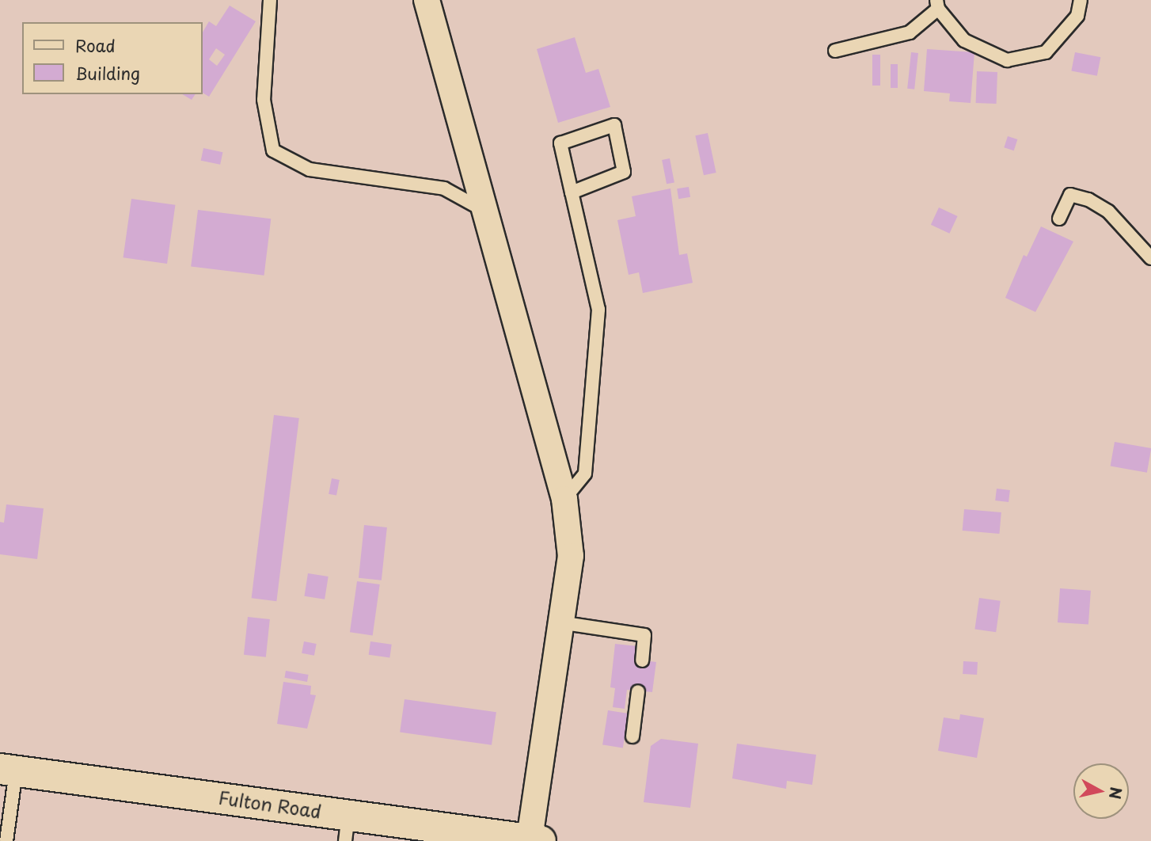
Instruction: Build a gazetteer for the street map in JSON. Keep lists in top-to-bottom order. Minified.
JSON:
{"streets":{"main road":["Fulton Road"]},"legend":["Road","Building"],"north":"right"}
